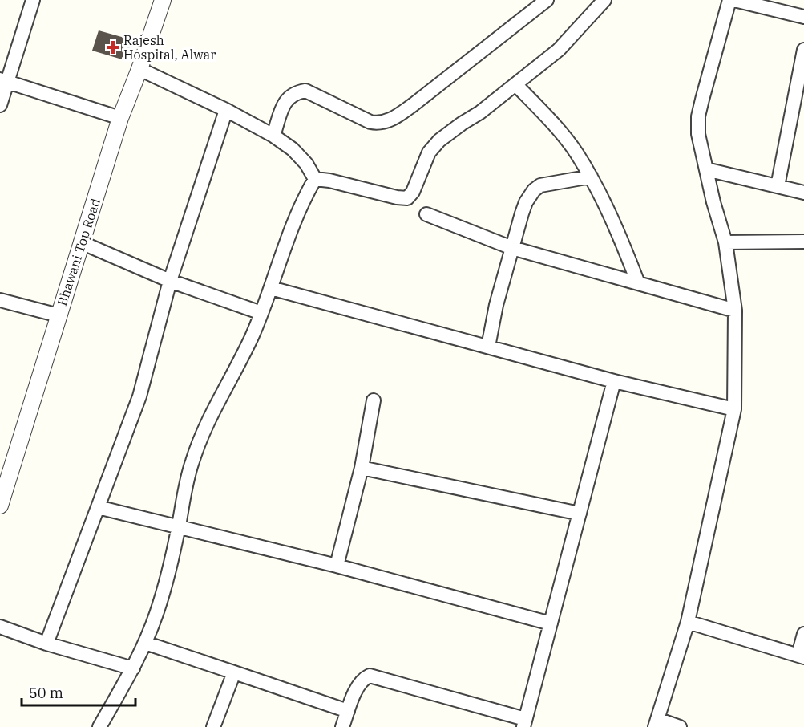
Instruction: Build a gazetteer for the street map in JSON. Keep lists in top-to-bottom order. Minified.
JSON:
{"streets":{"street":["Bhawani Top Road"]},"places":{"health":["Rajesh Hospital, Alwar"]},"scale_bar":"50 m"}
